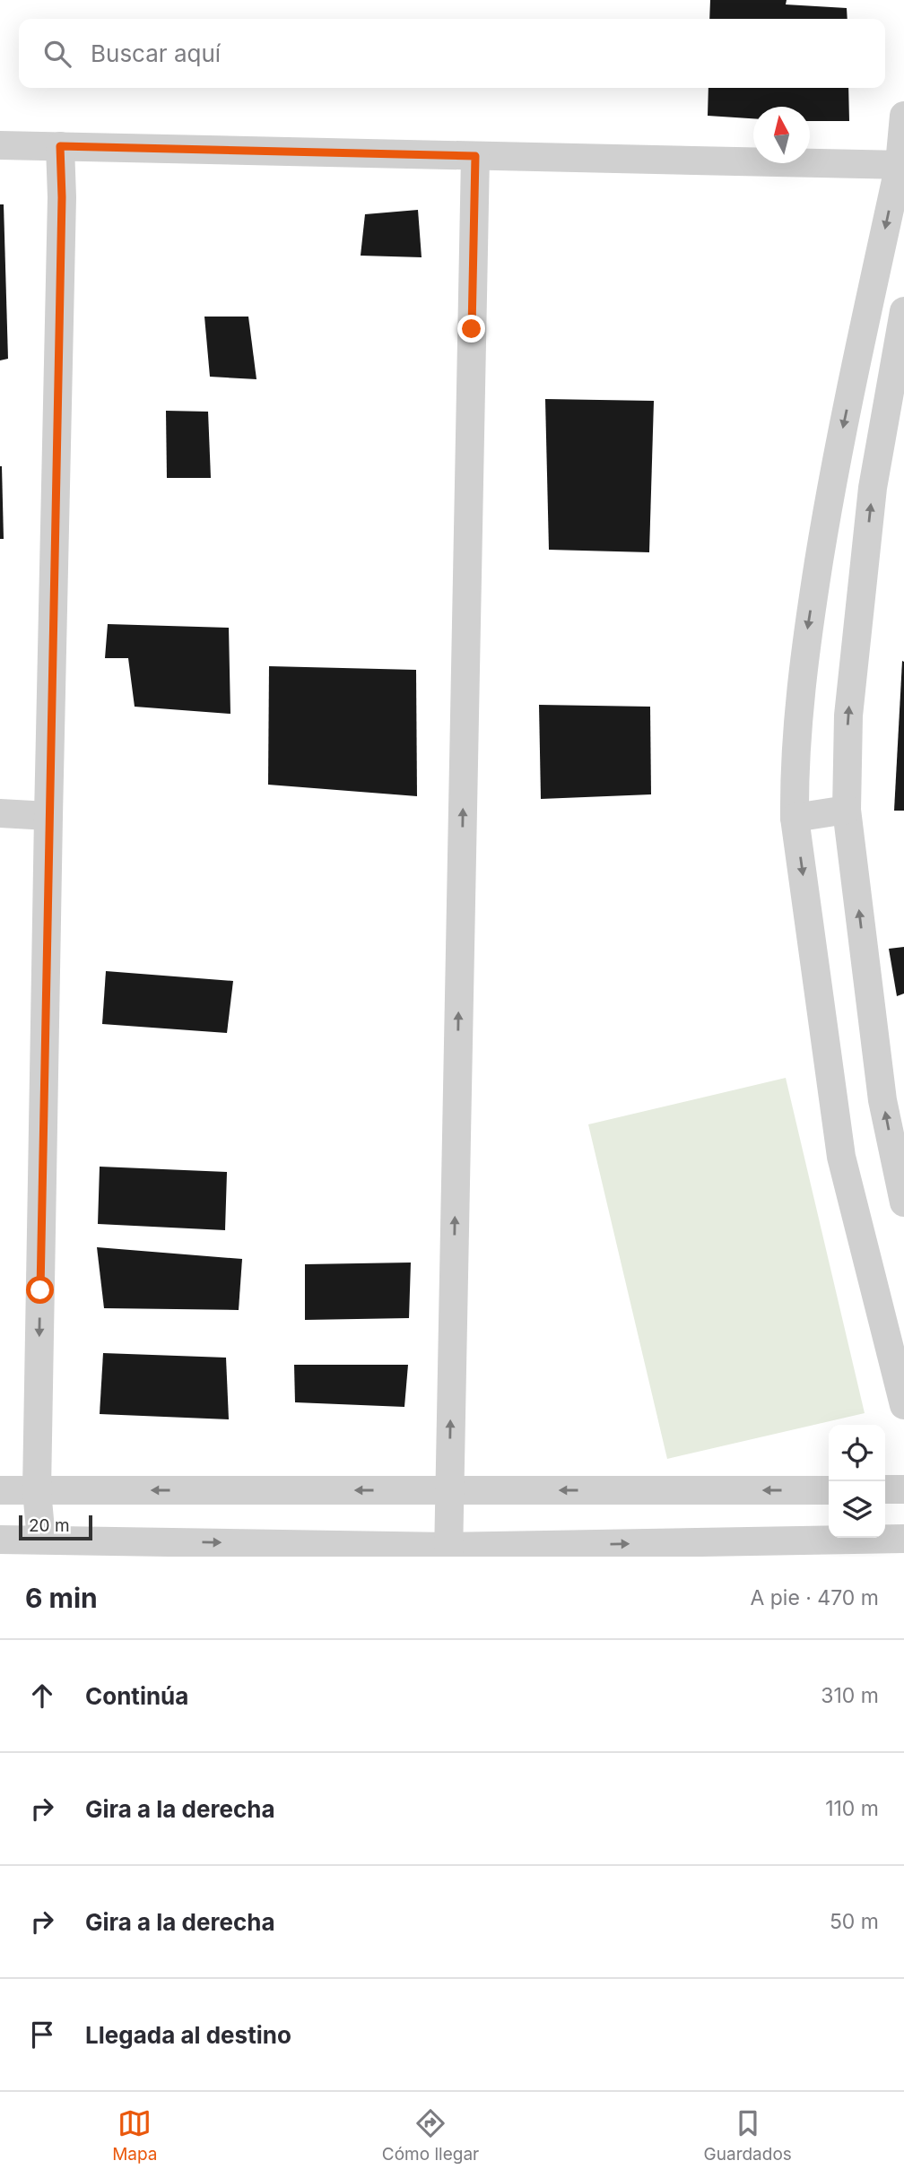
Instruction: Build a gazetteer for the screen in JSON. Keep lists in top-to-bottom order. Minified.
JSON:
{"scale_bar":"20 m","north":"top","page":{"search":"Buscar aquí","scale":"20 m","heading":["6 min","A pie · 470 m"],"list":[["Continúa","310 m"],["Gira a la derecha","110 m"],["Gira a la derecha","50 m"],"Llegada al destino"],"nav":["Mapa","Cómo llegar","Guardados"]}}
